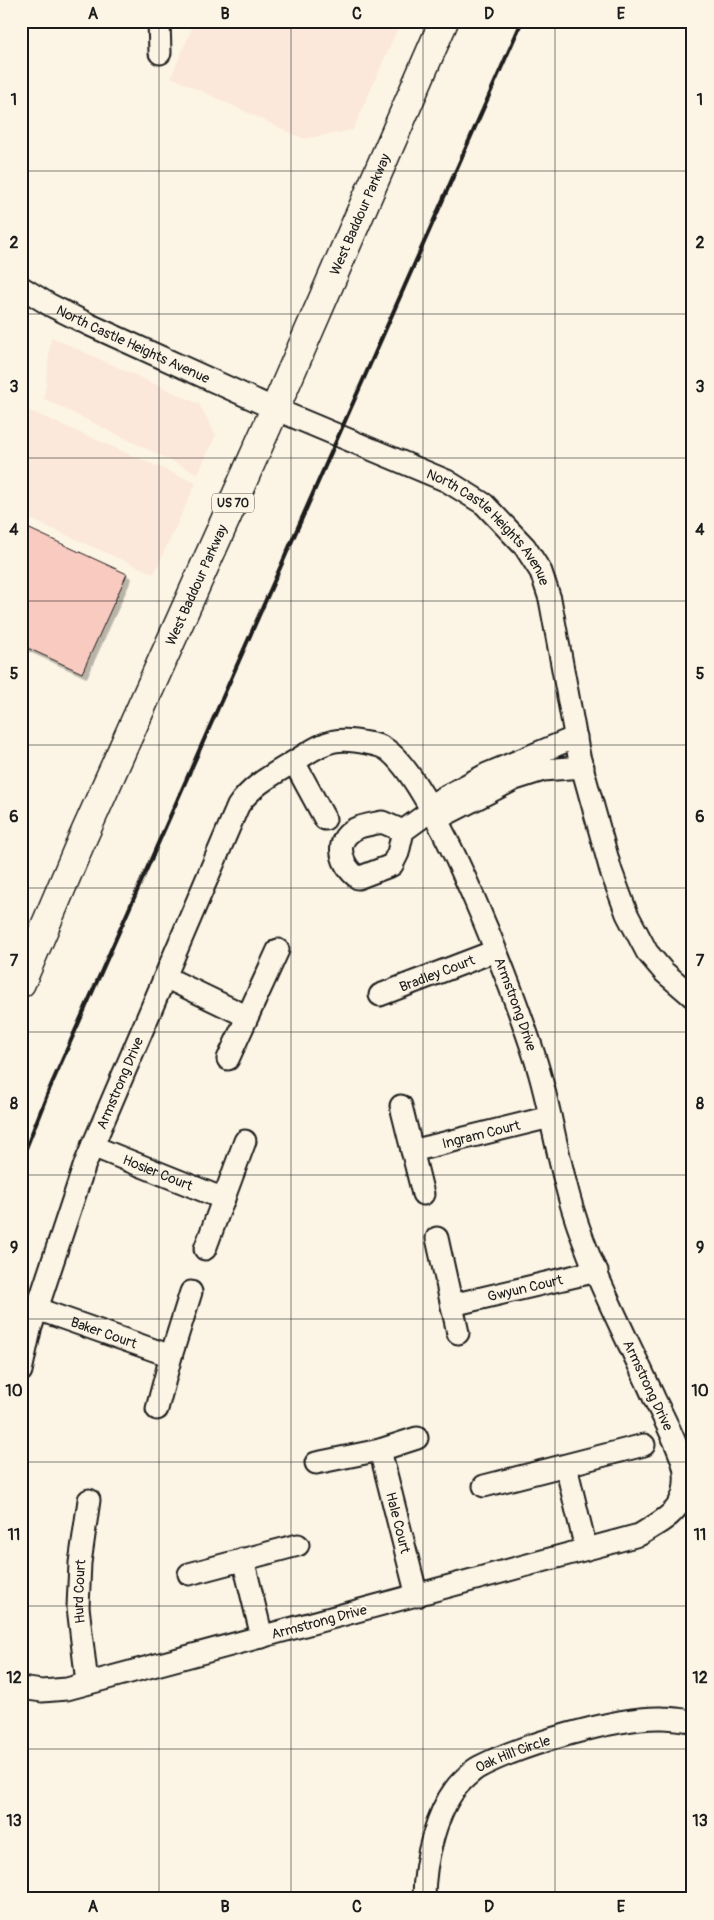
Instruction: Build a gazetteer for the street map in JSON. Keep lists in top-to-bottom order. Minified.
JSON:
{"streets":{"main road":["West Baddour Parkway","US 70"],"street":["North Castle Heights Avenue","Bradley Court","Armstrong Drive","Ingram Court","Hosier Court","Gwyun Court","Baker Court","Hale Court","Hurd Court","Oak Hill Circle"]},"crossings":[["West Baddour Parkway","North Castle Heights Avenue"],["Bradley Court","Armstrong Drive"],["Armstrong Drive","Ingram Court"],["Armstrong Drive","Hosier Court"],["Armstrong Drive","Gwyun Court"],["Armstrong Drive","Baker Court"],["Armstrong Drive","Hale Court"],["Armstrong Drive","Hurd Court"]],"grid":{"columns":["A","B","C","D","E"],"rows":["1","2","3","4","5","6","7","8","9","10","11","12","13"]}}
